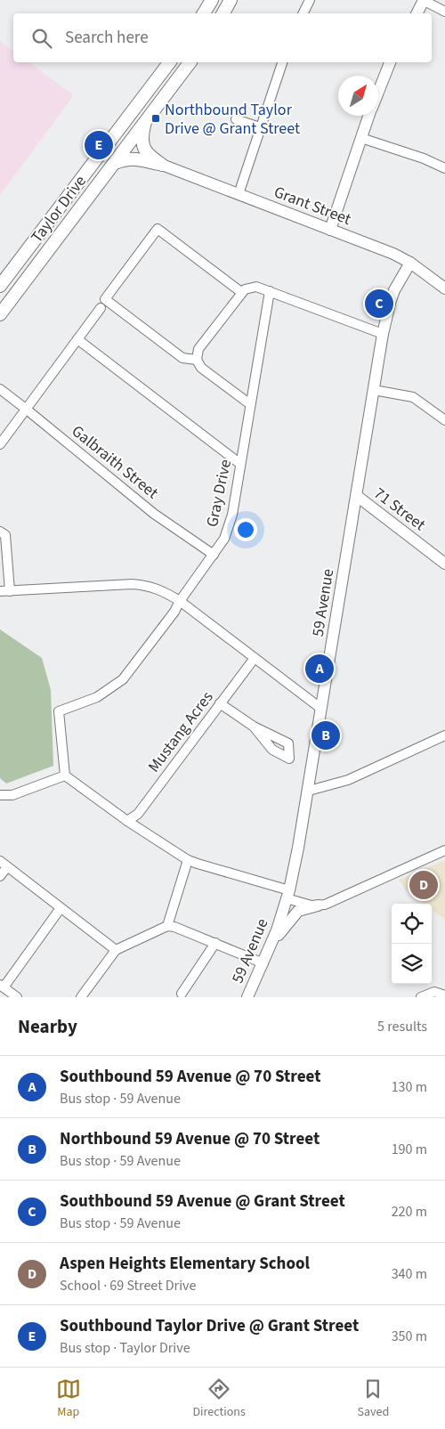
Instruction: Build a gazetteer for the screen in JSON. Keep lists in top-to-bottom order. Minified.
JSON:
{"streets":{"main road":["Taylor Drive"],"street":["Grant Street","Galbraith Street","Gray Drive","71 Street","59 Avenue","Mustang Acres"]},"crossings":[["Grant Street","59 Avenue"],["Galbraith Street","Gray Drive"],["71 Street","59 Avenue"]],"places":{"transit":["Northbound Taylor Drive @ Grant Street"]},"north":"top right","page":{"search":"Search here","pins":["E","C","A","B","D"],"heading":["Nearby","5 results"],"list":[{"mark":"A","name":"Southbound 59 Avenue @ 70 Street","note":"Bus stop · 59 Avenue","value":"130 m"},{"mark":"B","name":"Northbound 59 Avenue @ 70 Street","note":"Bus stop · 59 Avenue","value":"190 m"},{"mark":"C","name":"Southbound 59 Avenue @ Grant Street","note":"Bus stop · 59 Avenue","value":"220 m"},{"mark":"D","name":"Aspen Heights Elementary School","note":"School · 69 Street Drive","value":"340 m"},{"mark":"E","name":"Southbound Taylor Drive @ Grant Street","note":"Bus stop · Taylor Drive","value":"350 m"}],"nav":["Map","Directions","Saved"]}}
